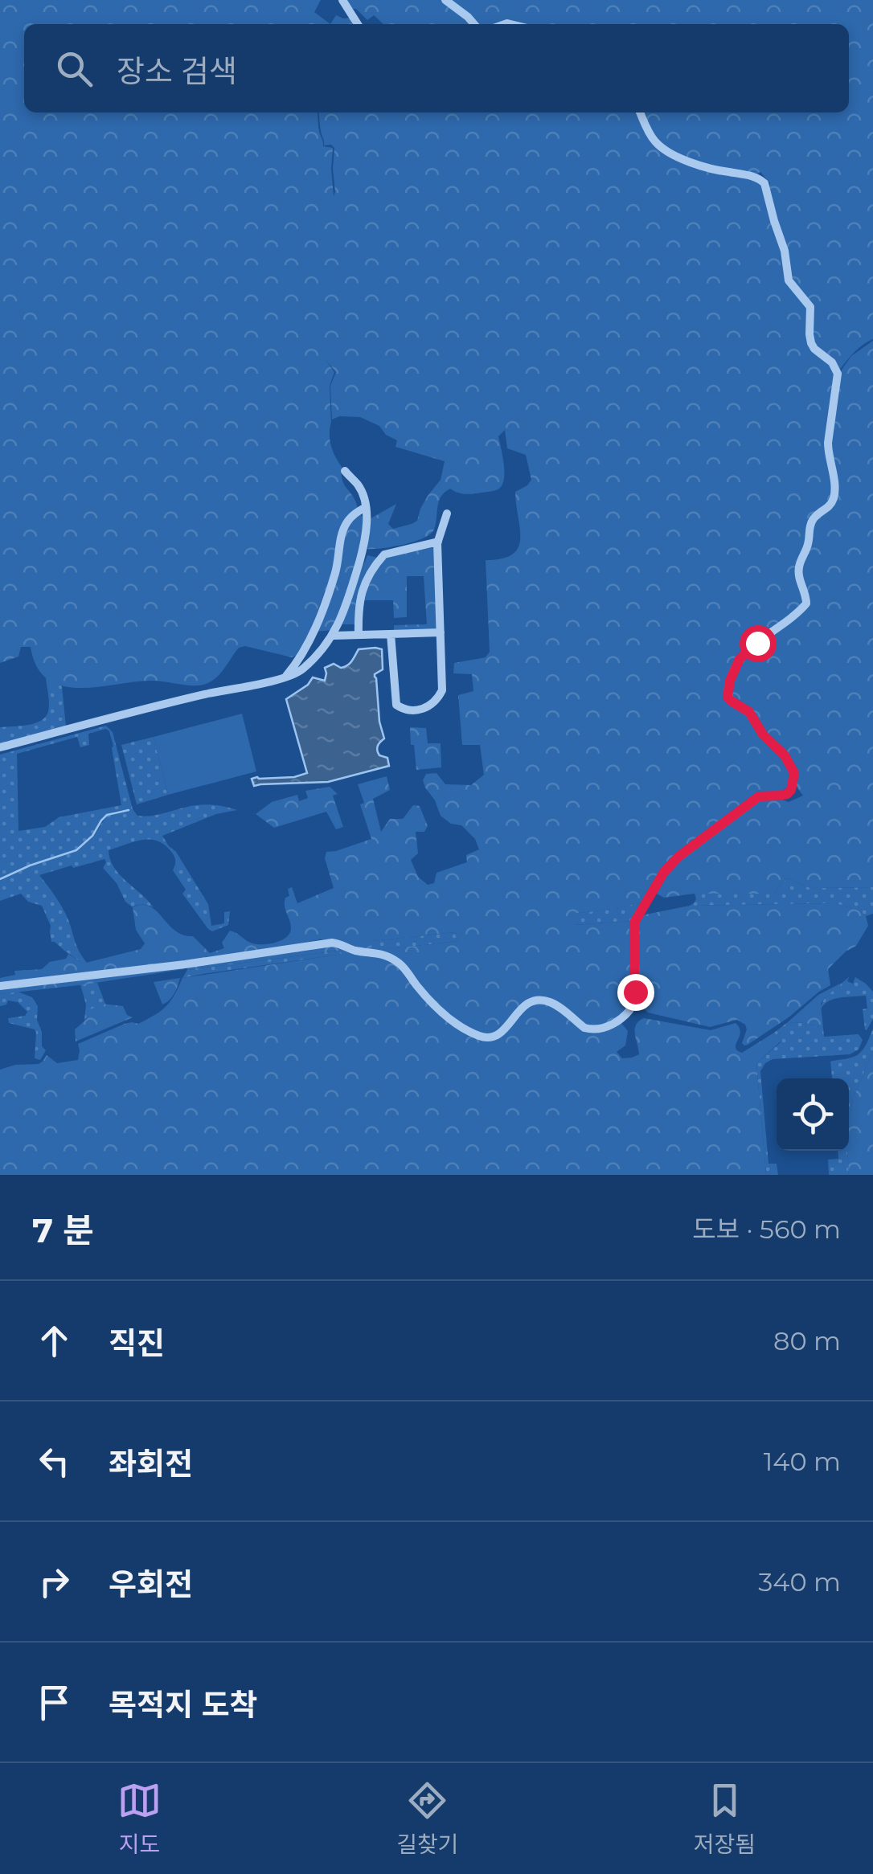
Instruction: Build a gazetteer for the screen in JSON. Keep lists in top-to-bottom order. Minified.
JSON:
{"page":{"search":"장소 검색","heading":["7 분","도보 · 560 m"],"list":[["직진","80 m"],["좌회전","140 m"],["우회전","340 m"],"목적지 도착"],"nav":["지도","길찾기","저장됨"]}}
